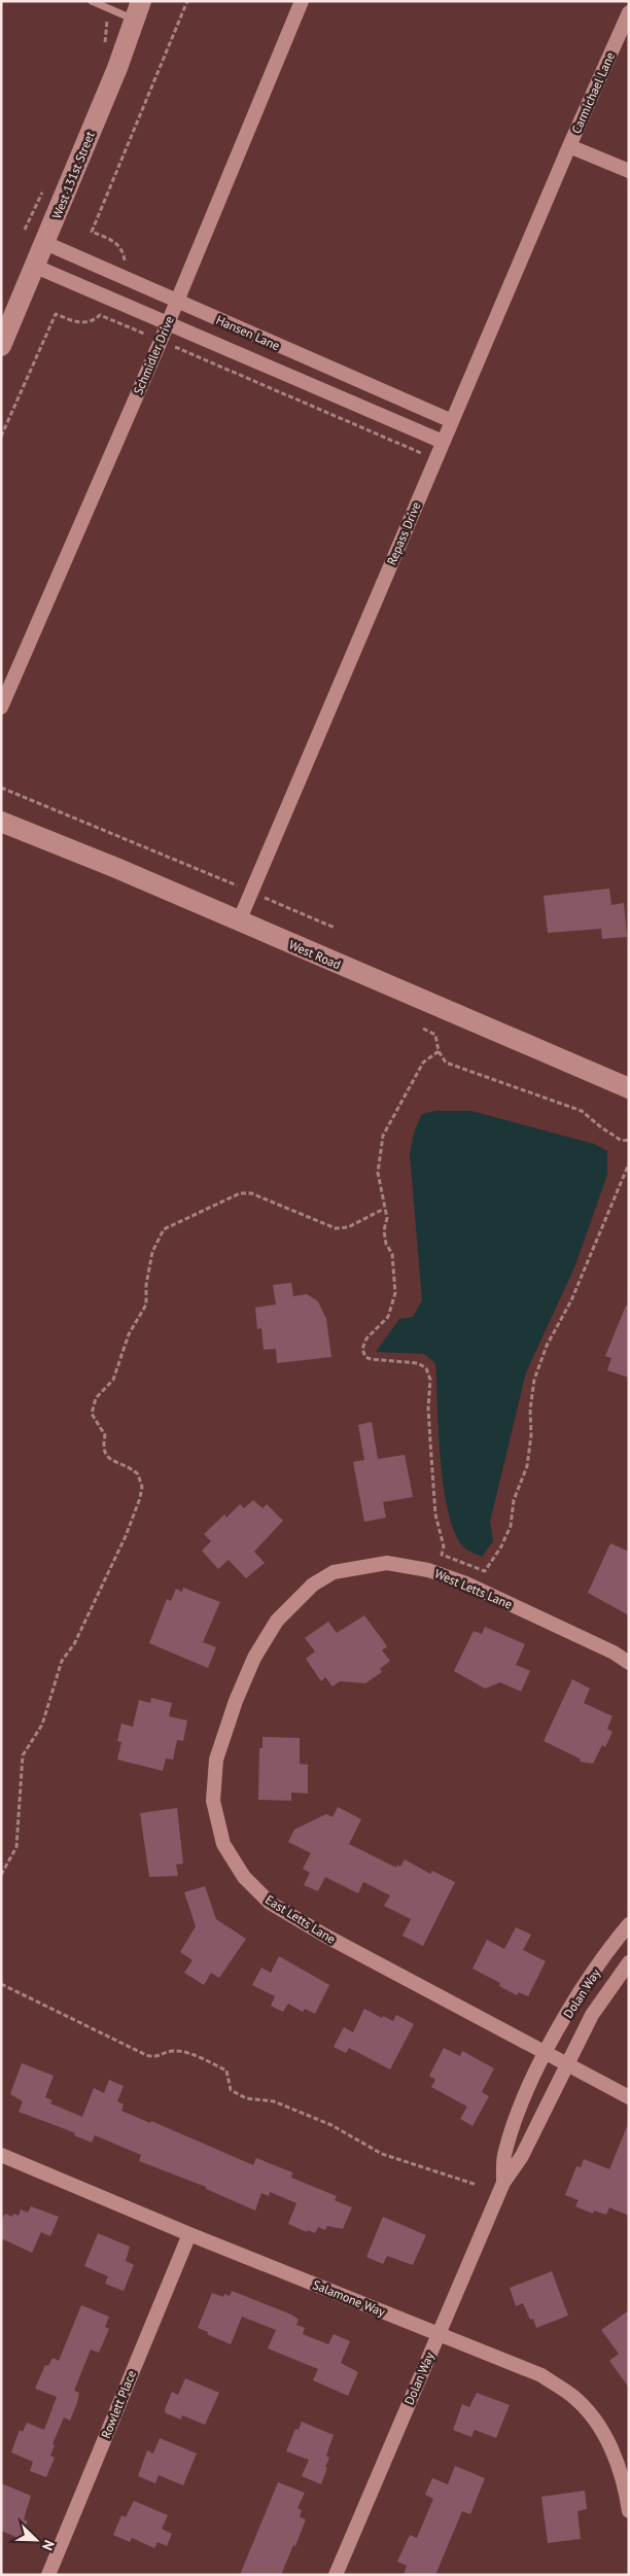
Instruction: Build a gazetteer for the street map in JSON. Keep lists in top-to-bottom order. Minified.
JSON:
{"streets":{"street":["Carmichael Lane","West 131st Street","Hansen Lane","Schmidler Drive","Repass Drive","West Road","West Letts Lane","East Letts Lane","Dolan Way","Salamone Way","Rowlett Place"]},"crossings":[["Carmichael Lane","Repass Drive"],["West 131st Street","Hansen Lane"],["Hansen Lane","Schmidler Drive"],["Hansen Lane","Repass Drive"],["Repass Drive","West Road"],["West Letts Lane","East Letts Lane"],["East Letts Lane","Dolan Way"],["Dolan Way","Salamone Way"],["Salamone Way","Rowlett Place"]],"north":"bottom right"}
